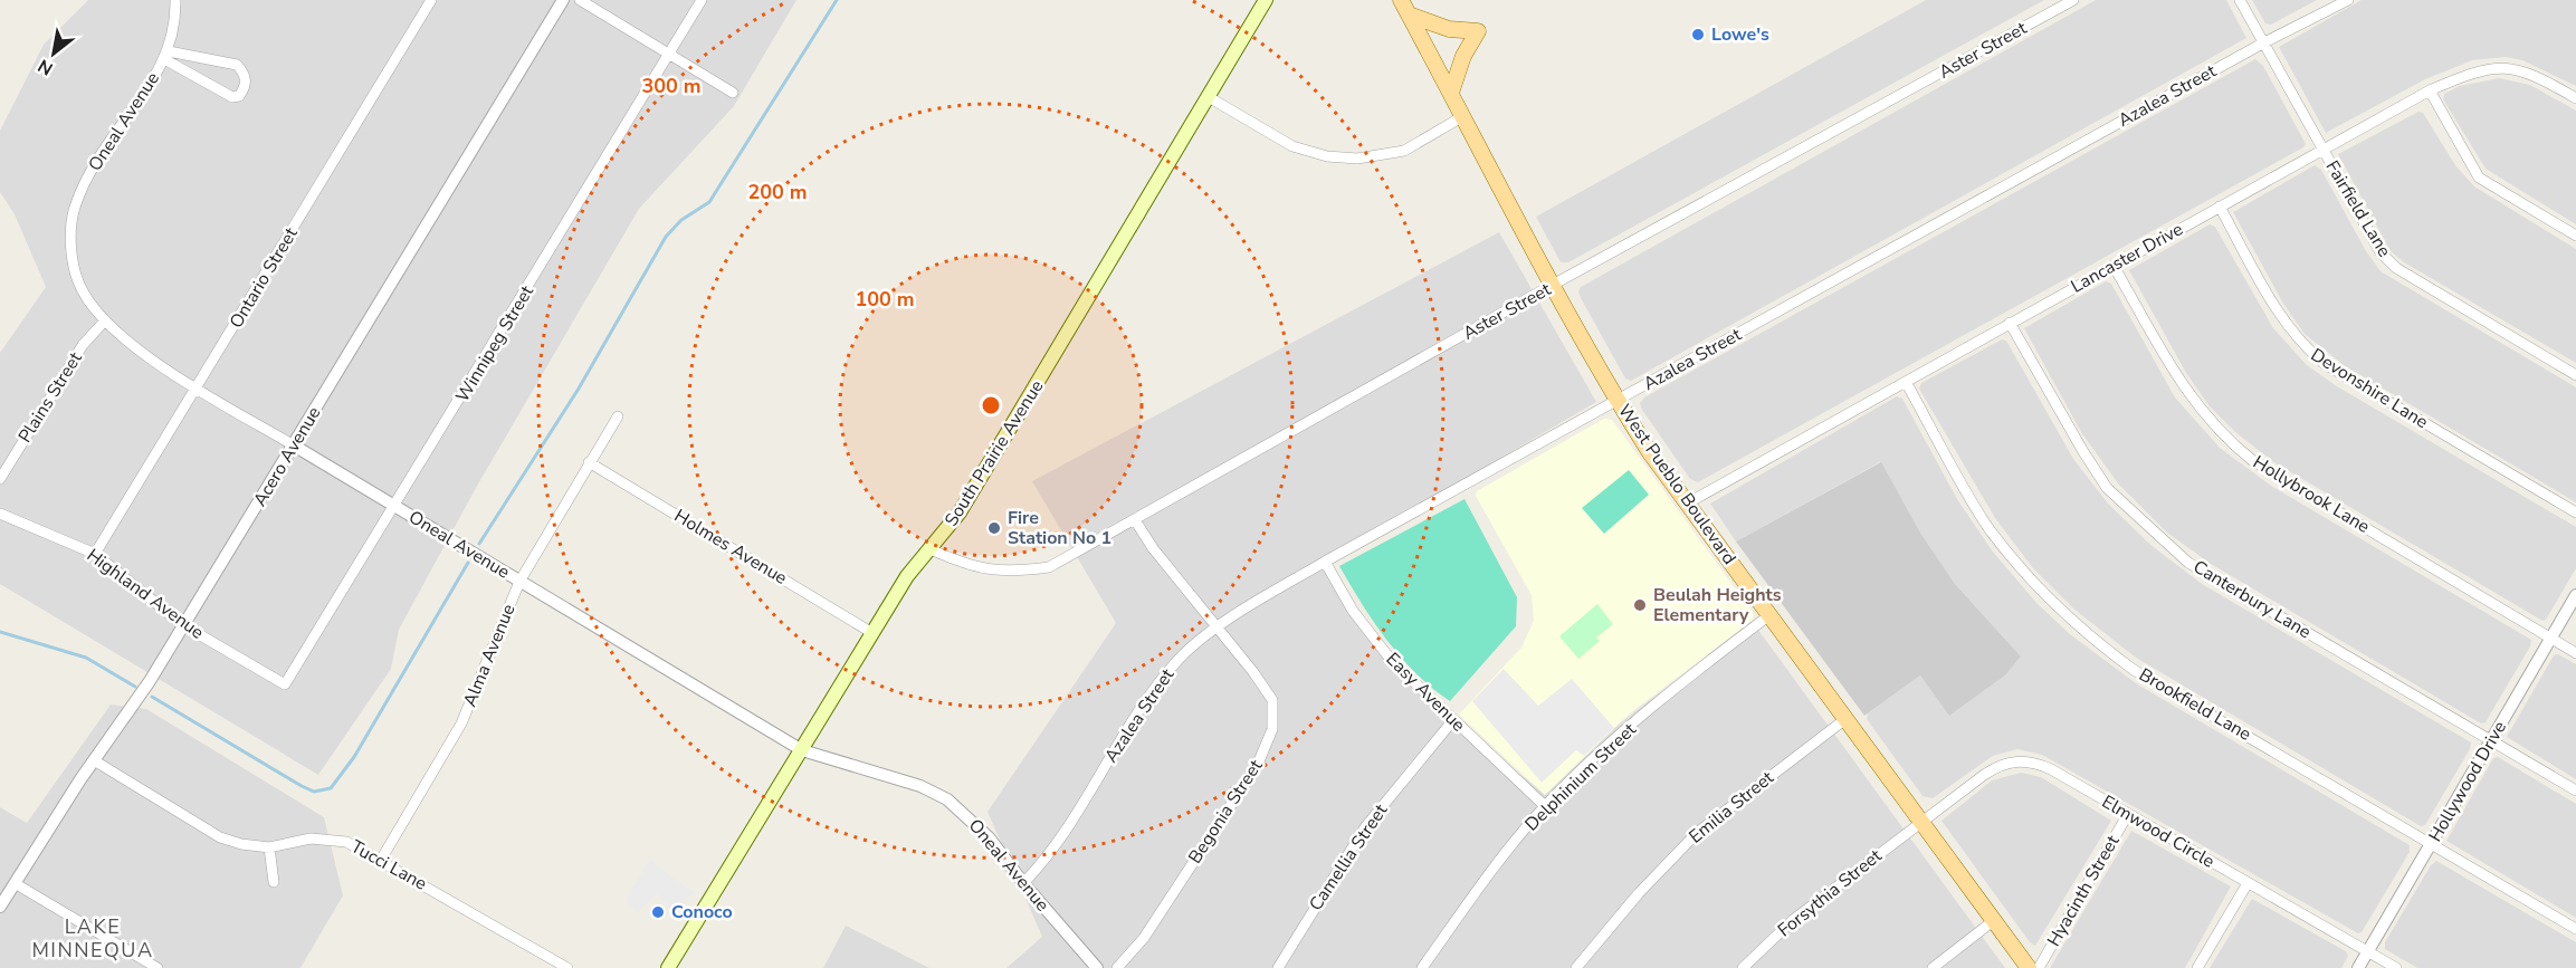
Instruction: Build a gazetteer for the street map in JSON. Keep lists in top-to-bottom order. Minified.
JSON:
{"streets":{"main road":["South Prairie Avenue","West Pueblo Boulevard"],"street":["Aster Street","Azalea Street","Oneal Avenue","Fairfield Lane","Lancaster Drive","Ontario Street","Winnipeg Street","Devonshire Lane","Plains Street","Acero Avenue","Hollybrook Lane","Holmes Avenue","Highland Avenue","Canterbury Lane","Alma Avenue","Easy Avenue","Brookfield Lane","Delphinium Street","Hollywood Drive","Emilia Street","Begonia Street","Elmwood Circle","Camellia Street","Tucci Lane","Hyacinth Street","Forsythia Street"]},"crossings":[["Aster Street","South Prairie Avenue"],["Aster Street","West Pueblo Boulevard"],["Aster Street","Begonia Street"],["Azalea Street","Oneal Avenue"],["Azalea Street","Fairfield Lane"],["Azalea Street","West Pueblo Boulevard"],["Azalea Street","Easy Avenue"],["Azalea Street","Begonia Street"],["Oneal Avenue","Ontario Street"],["Oneal Avenue","Winnipeg Street"],["Oneal Avenue","Plains Street"],["Oneal Avenue","South Prairie Avenue"],["Oneal Avenue","Acero Avenue"],["Oneal Avenue","Alma Avenue"],["Fairfield Lane","Lancaster Drive"],["Lancaster Drive","Devonshire Lane"],["Lancaster Drive","West Pueblo Boulevard"],["Lancaster Drive","Hollybrook Lane"],["Lancaster Drive","Canterbury Lane"],["Lancaster Drive","Brookfield Lane"],["Ontario Street","Highland Avenue"],["Winnipeg Street","Highland Avenue"],["South Prairie Avenue","Holmes Avenue"],["Acero Avenue","Highland Avenue"],["Acero Avenue","Tucci Lane"],["West Pueblo Boulevard","Delphinium Street"],["West Pueblo Boulevard","Emilia Street"],["West Pueblo Boulevard","Elmwood Circle"],["West Pueblo Boulevard","Forsythia Street"],["Hollybrook Lane","Hollywood Drive"],["Holmes Avenue","Alma Avenue"],["Canterbury Lane","Hollywood Drive"],["Alma Avenue","Tucci Lane"],["Easy Avenue","Delphinium Street"],["Easy Avenue","Camellia Street"],["Brookfield Lane","Hollywood Drive"],["Hollywood Drive","Elmwood Circle"],["Elmwood Circle","Hyacinth Street"],["Elmwood Circle","Forsythia Street"]],"districts":["LAKE MINNEQUA"],"places":["Lowe's","Fire Station No 1","Beulah Heights Elementary","Conoco"],"north":"bottom left","rings":["300 m","200 m","100 m"]}
